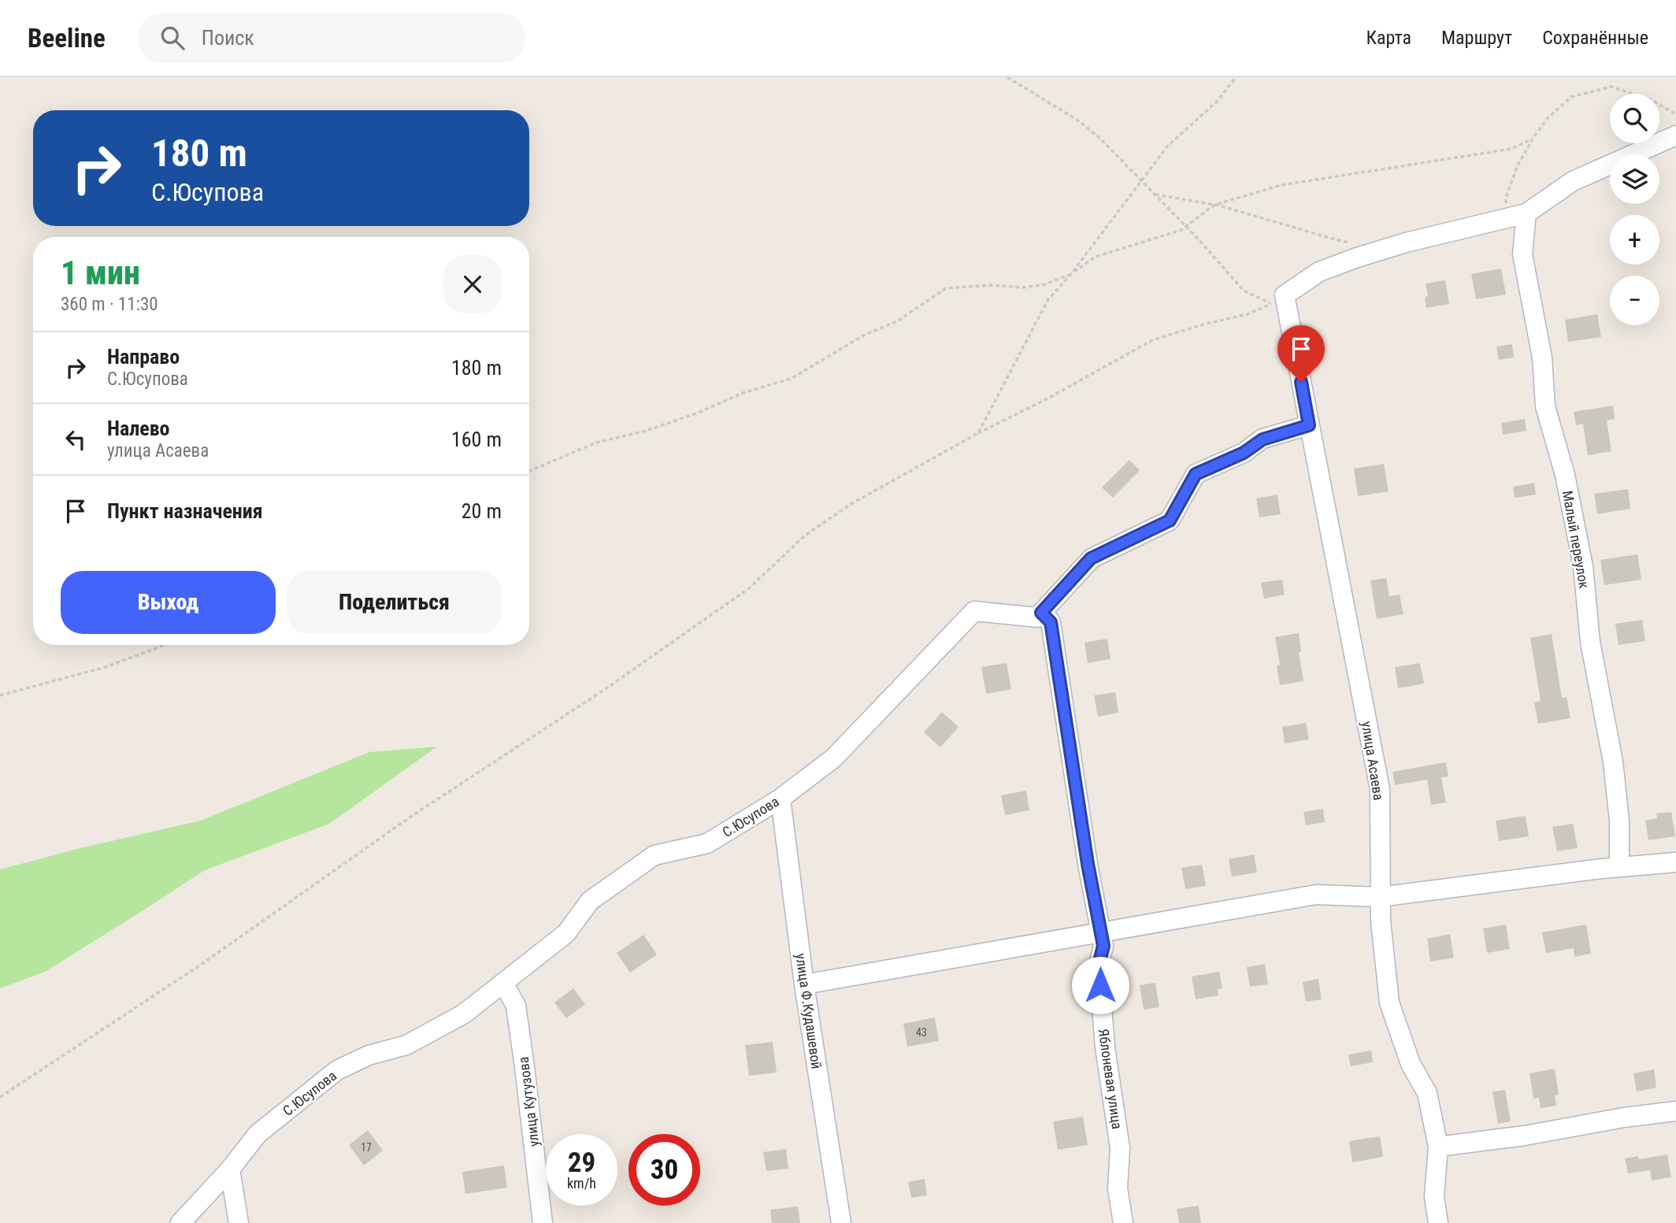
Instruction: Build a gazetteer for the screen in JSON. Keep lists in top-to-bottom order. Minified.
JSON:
{"streets":{"street":["Малый переулок","улица Асаева","С.Юсупова","улица Ф.Кудашевой","Яблоневая улица","улица Кутузова"]},"crossings":[["С.Юсупова","улица Ф.Кудашевой"],["С.Юсупова","Яблоневая улица"],["С.Юсупова","улица Кутузова"]],"house_numbers":["43","17"],"page":{"header":"Beeline","search":"Поиск","nav":["Карта","Маршрут","Сохранённые"],"map_buttons":["+","−"],"turn":["180 m","С.Юсупова"],"heading":["1 мин","360 m · 11:30"],"list":[{"name":"Направо","note":"С.Юсупова","value":"180 m"},{"name":"Налево","note":"улица Асаева","value":"160 m"},{"name":"Пункт назначения","value":"20 m"}],"buttons":["Выход","Поделиться"],"speed":"29 km/h","limit":"30"}}
